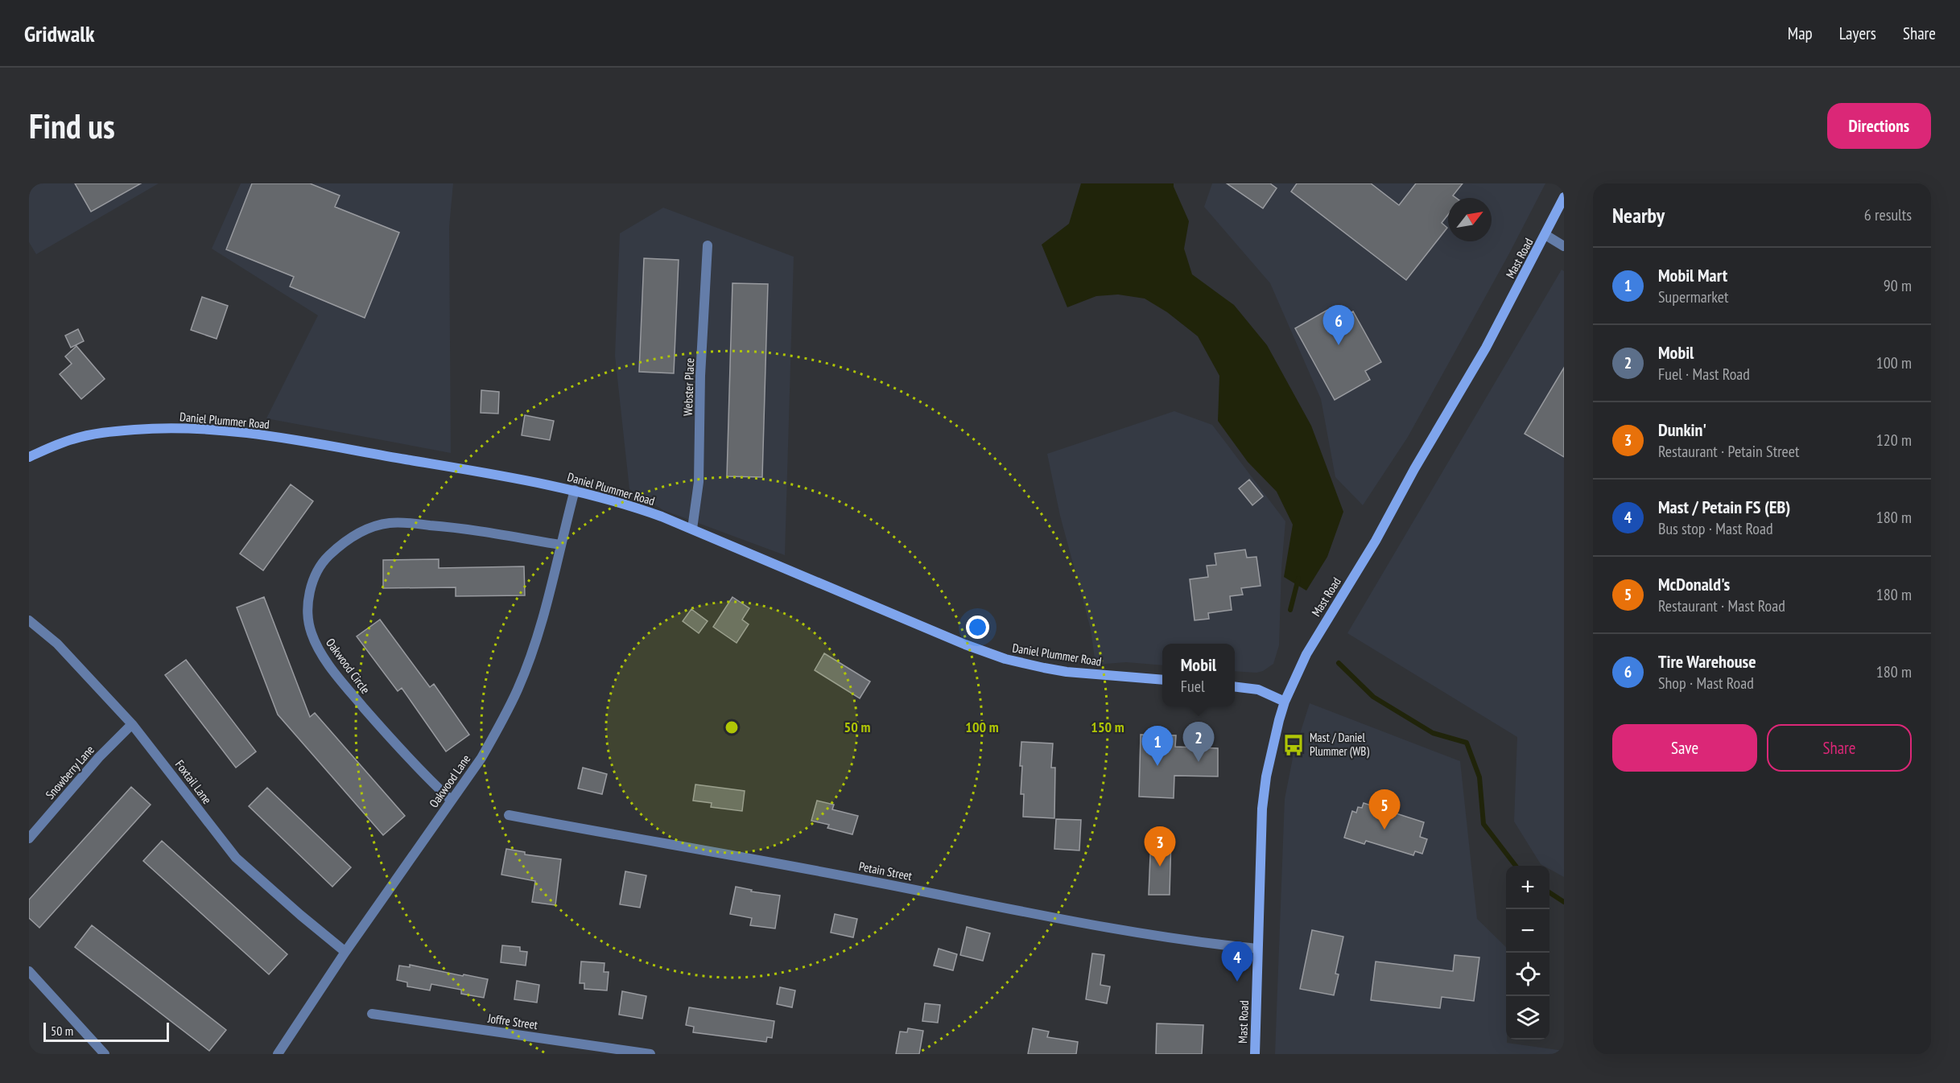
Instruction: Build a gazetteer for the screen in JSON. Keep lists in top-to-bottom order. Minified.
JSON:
{"streets":{"street":["Mast Road","Webster Place","Daniel Plummer Road","Oakwood Circle","Snowberry Lane","Oakwood Lane","Foxtail Lane","Petain Street","Joffre Street"]},"crossings":[["Mast Road","Petain Street"],["Webster Place","Daniel Plummer Road"],["Daniel Plummer Road","Oakwood Lane"],["Oakwood Circle","Oakwood Lane"],["Snowberry Lane","Foxtail Lane"],["Oakwood Lane","Foxtail Lane"]],"places":{"bus stop":["Mast / Daniel Plummer (WB)"]},"scale_bar":"50 m","north":"top right","page":{"header":"Gridwalk","nav":["Map","Layers","Share"],"buttons":["Directions",["Save","Share"]],"title":"Find us","heading":["Nearby","6 results"],"list":[{"mark":"1","name":"Mobil Mart","note":"Supermarket","value":"90 m"},{"mark":"2","name":"Mobil","note":"Fuel · Mast Road","value":"100 m"},{"mark":"3","name":"Dunkin'","note":"Restaurant · Petain Street","value":"120 m"},{"mark":"4","name":"Mast / Petain FS (EB)","note":"Bus stop · Mast Road","value":"180 m"},{"mark":"5","name":"McDonald's","note":"Restaurant · Mast Road","value":"180 m"},{"mark":"6","name":"Tire Warehouse","note":"Shop · Mast Road","value":"180 m"}],"pins":["6","2","1","5","3","4"],"popup":["Mobil","Fuel"],"map_buttons":["+","−"],"scale":"50 m"},"rings":["50 m","100 m","150 m"]}
